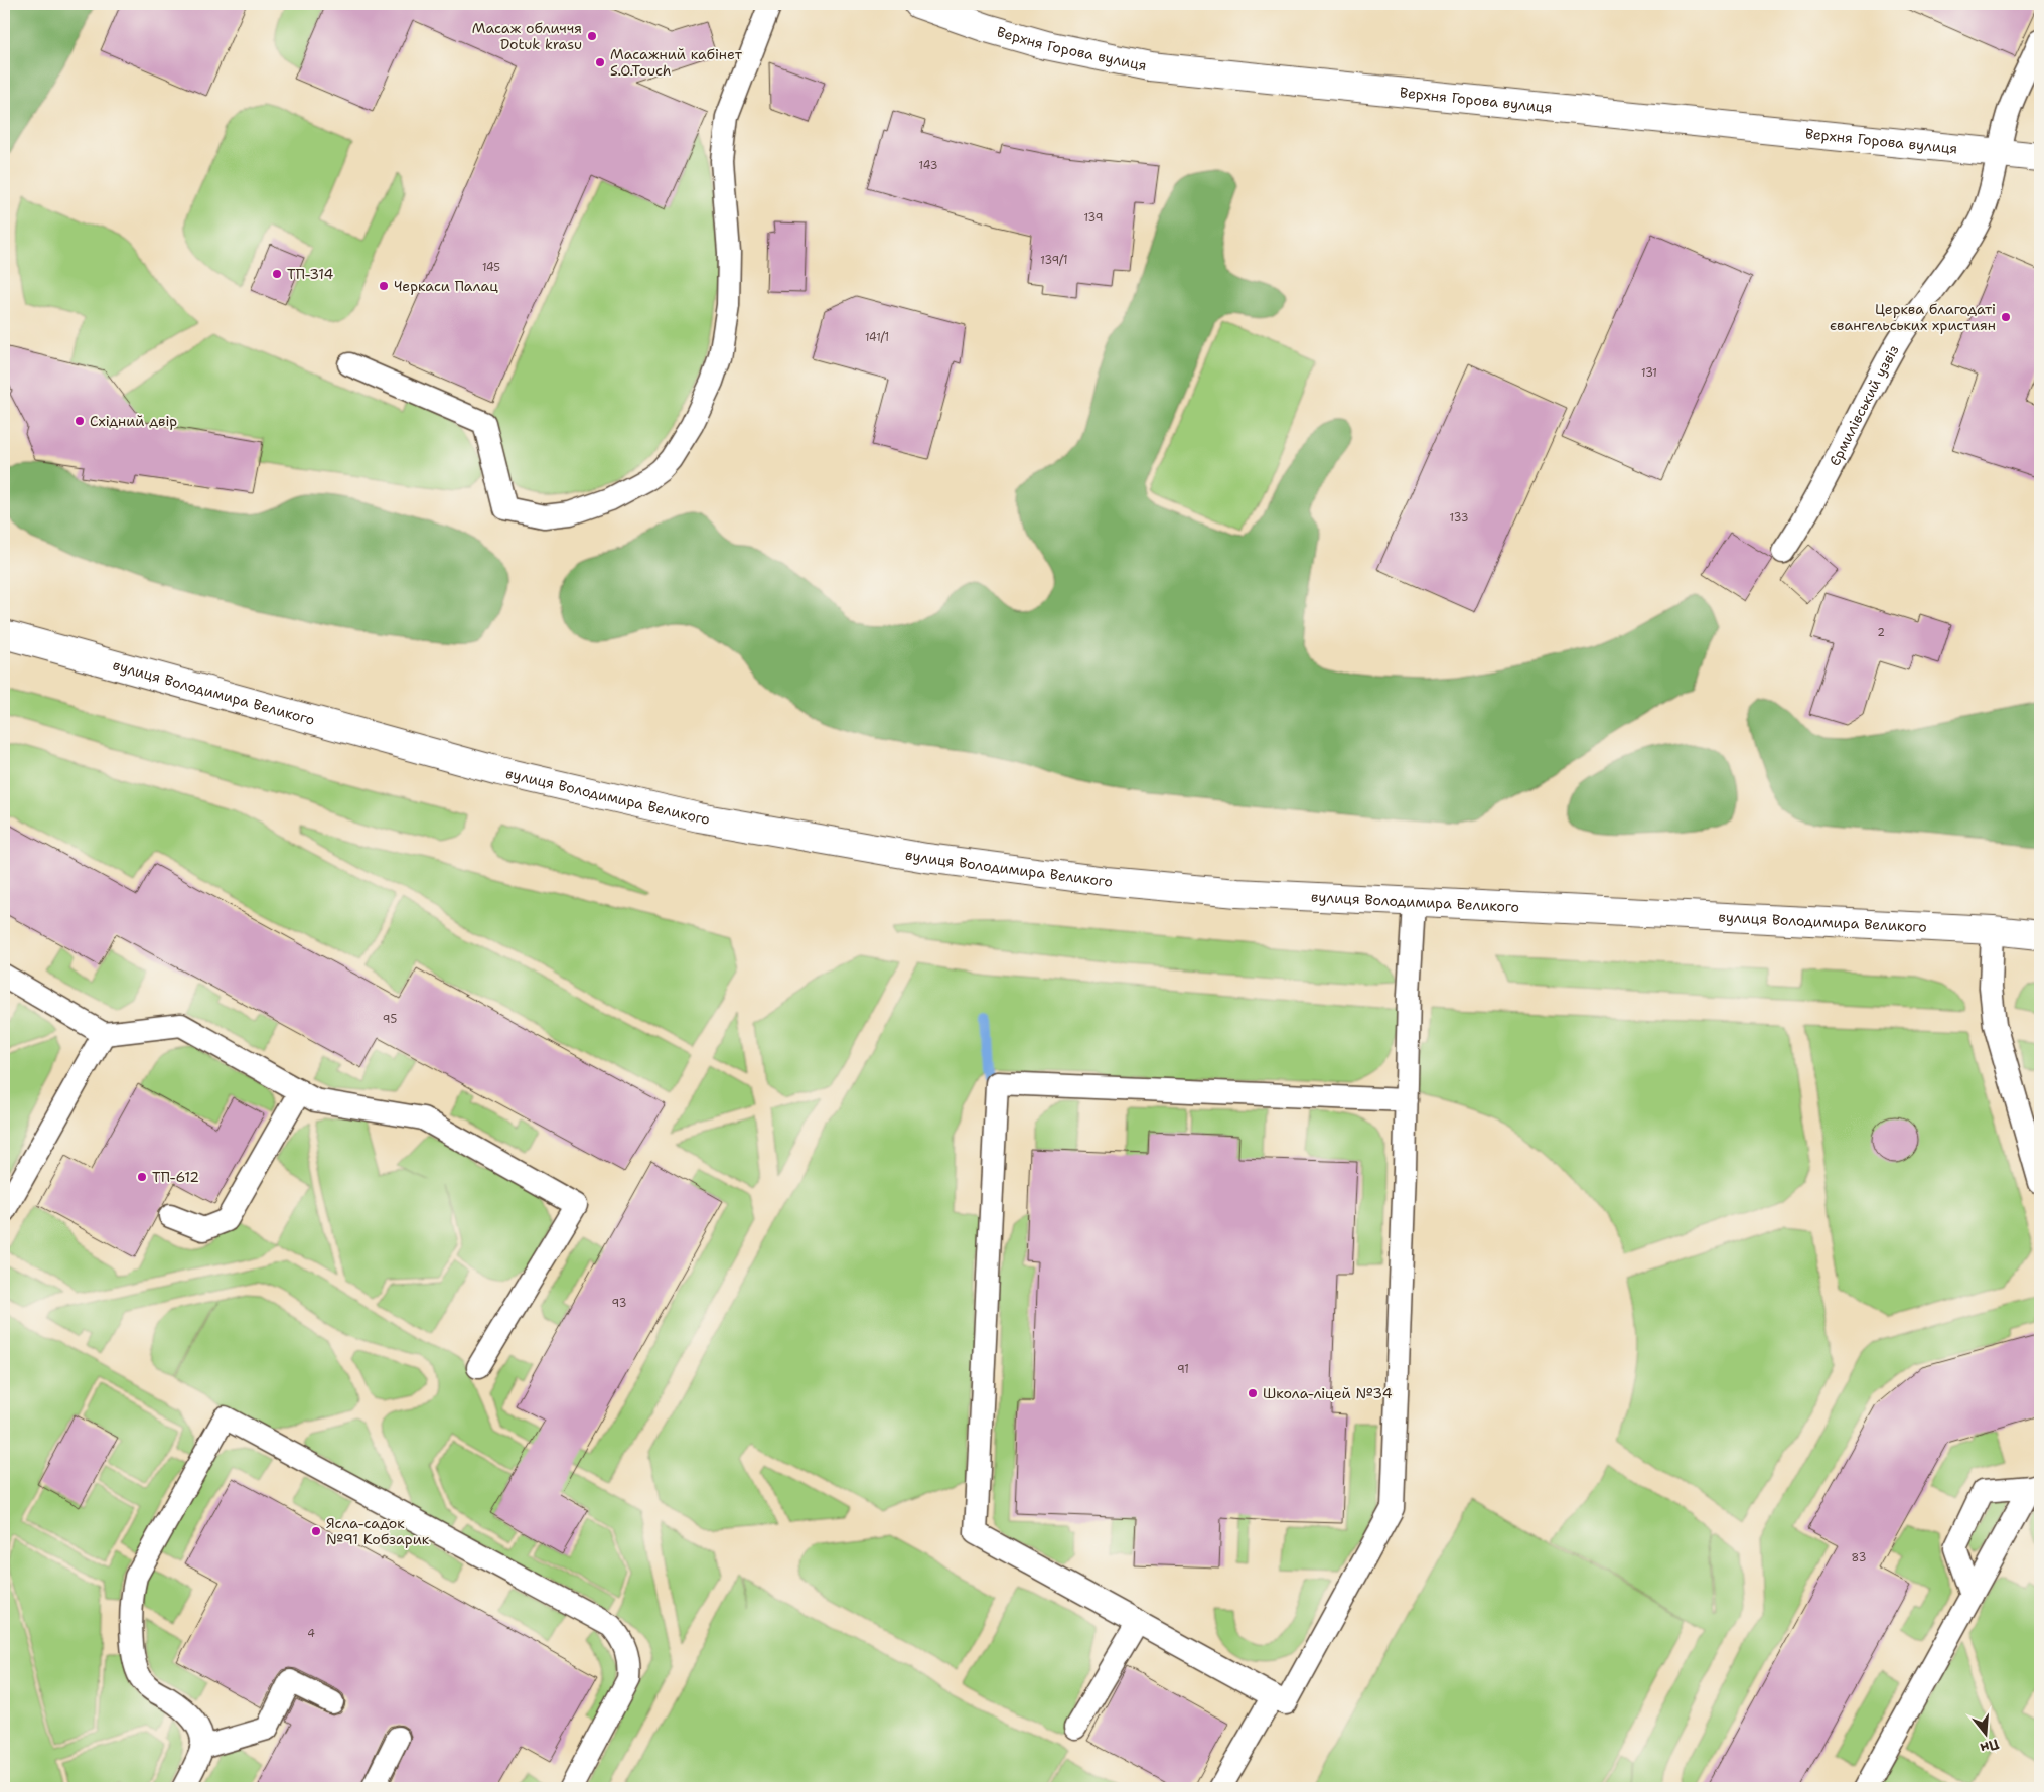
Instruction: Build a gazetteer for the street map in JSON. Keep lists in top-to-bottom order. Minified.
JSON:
{"streets":{"main road":["Верхня Горова вулиця","вулиця Володимира Великого"],"lane":["Єрмилівський узвіз"]},"crossings":[["Верхня Горова вулиця","Єрмилівський узвіз"]],"places":["Масаж обличчя Dotuk krasu","Масажний кабінет S.O.Touch","ТП-314","Черкаси Палац","Церква благодаті євангельських християн","Східний двір","ТП-612","Школа-ліцей №34","Ясла-садок №91 Кобзарик"],"house_numbers":["143","139","139/1","145","141/1","131","133","2","95","93","91","83","4"],"north":"bottom"}
